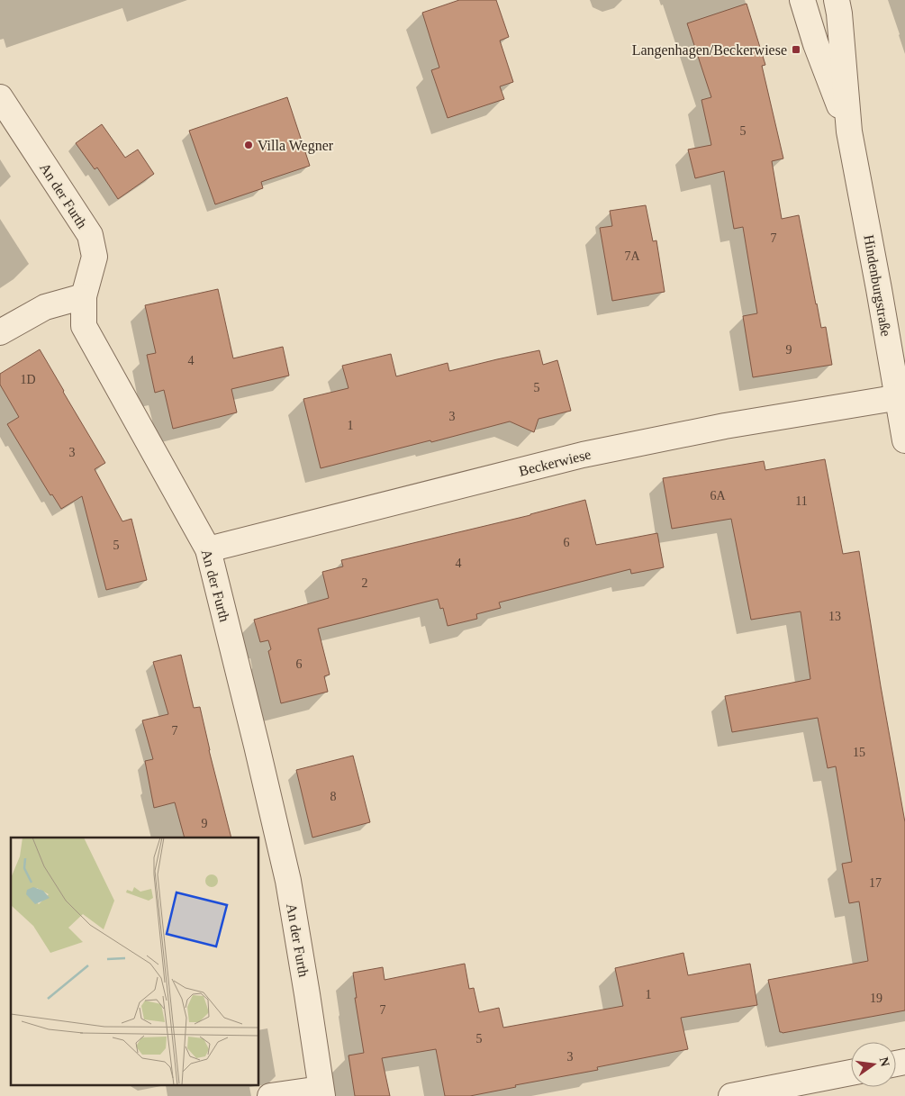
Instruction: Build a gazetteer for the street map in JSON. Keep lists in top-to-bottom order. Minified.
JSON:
{"streets":{"street":["An der Furth","Hindenburgstraße","Beckerwiese"]},"crossings":[["An der Furth","Beckerwiese"],["Hindenburgstraße","Beckerwiese"]],"places":{"transit":["Langenhagen/Beckerwiese"],"other":["Villa Wegner"]},"house_numbers":["5","7","7A","9","4","1D","5","3","1","3","6A","11","6","5","4","2","13","6","7","15","8","9","17","1","19","7","5","3"],"north":"right"}
